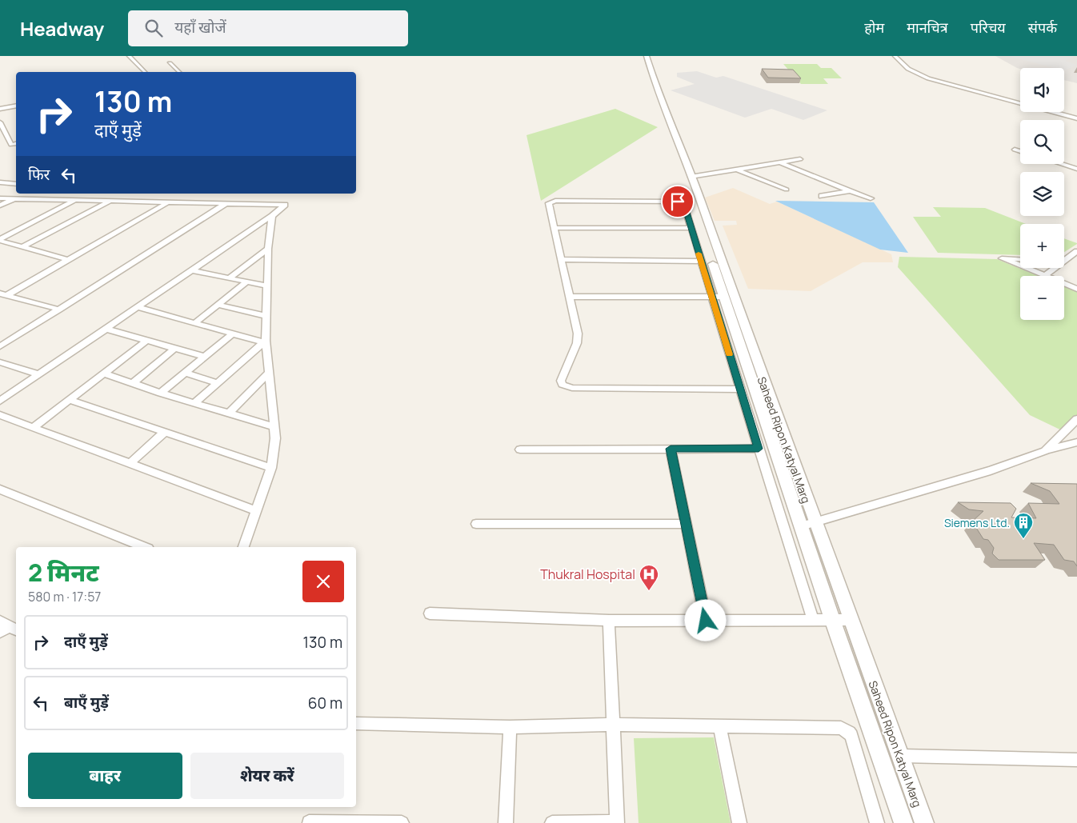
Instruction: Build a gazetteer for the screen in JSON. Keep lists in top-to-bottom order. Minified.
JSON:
{"streets":{"street":["Saheed Ripon Katyal Marg"]},"places":{"building":["Siemens Ltd."],"hospital":["Thukral Hospital"]},"page":{"header":"Headway","search":"यहाँ खोजें","nav":["होम","मानचित्र","परिचय","संपर्क"],"map_buttons":["+","−"],"turn":["130 m","दाएँ मुड़ें"],"then":"फिर","heading":["2 मिनट","580 m · 17:57"],"list":[{"name":"दाएँ मुड़ें","value":"130 m"},{"name":"बाएँ मुड़ें","value":"60 m"}],"buttons":["बाहर","शेयर करें"]}}
